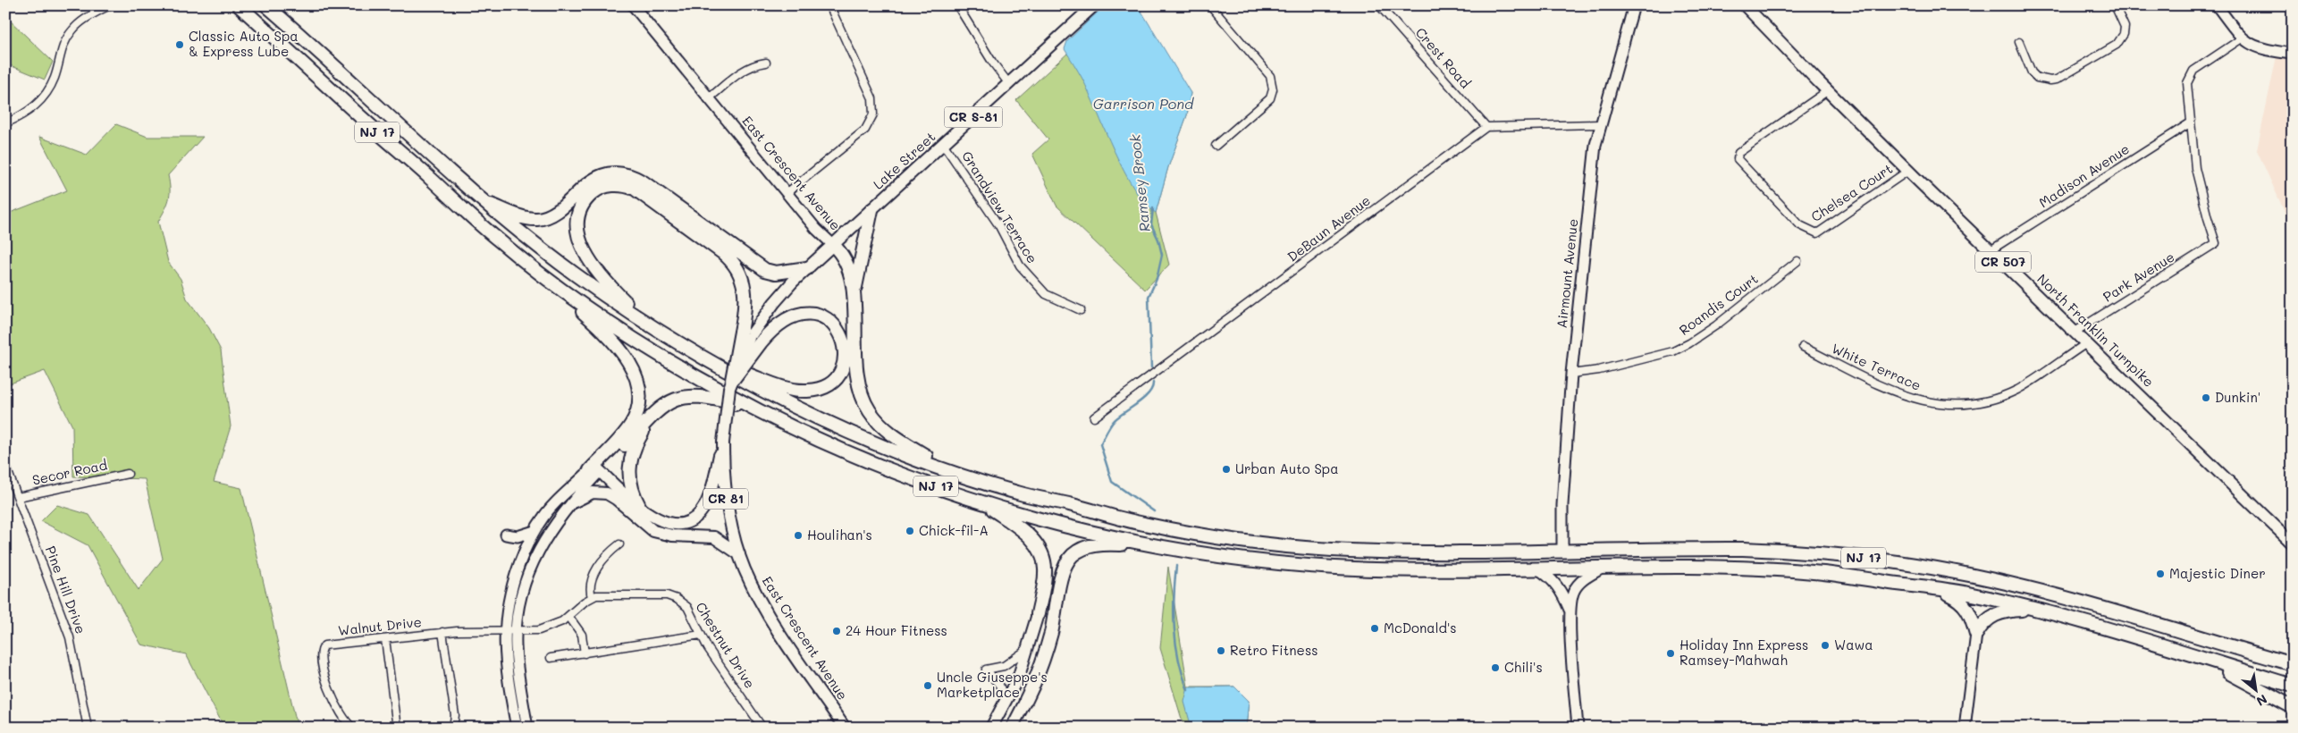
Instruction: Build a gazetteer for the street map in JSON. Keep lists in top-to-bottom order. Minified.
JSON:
{"streets":{"highway":["NJ 17"],"main road":["CR S-81","Lake Street","East Crescent Avenue","CR 507","North Franklin Turnpike","CR 81"],"street":["Crest Road","Madison Avenue","Chelsea Court","Grandview Terrace","DeBaun Avenue","Airmount Avenue","Park Avenue","Roandis Court","White Terrace","Secor Road","Pine Hill Drive","Walnut Drive","Chestnut Drive"]},"crossings":[["Crest Road","DeBaun Avenue"],["NJ 17","Airmount Avenue"],["Lake Street","East Crescent Avenue"],["Lake Street","Grandview Terrace"],["Madison Avenue","Park Avenue"],["Madison Avenue","North Franklin Turnpike"],["Chelsea Court","North Franklin Turnpike"],["Airmount Avenue","Roandis Court"],["Park Avenue","North Franklin Turnpike"],["North Franklin Turnpike","White Terrace"],["Secor Road","Pine Hill Drive"]],"water":["Garrison Pond","Ramsey Brook"],"places":["Classic Auto Spa & Express Lube","Dunkin'","Urban Auto Spa","Chick-fil-A","Houlihan's","Majestic Diner","McDonald's","24 Hour Fitness","Wawa","Retro Fitness","Holiday Inn Express Ramsey-Mahwah","Chili's","Uncle Giuseppe's Marketplace"],"north":"bottom right"}
